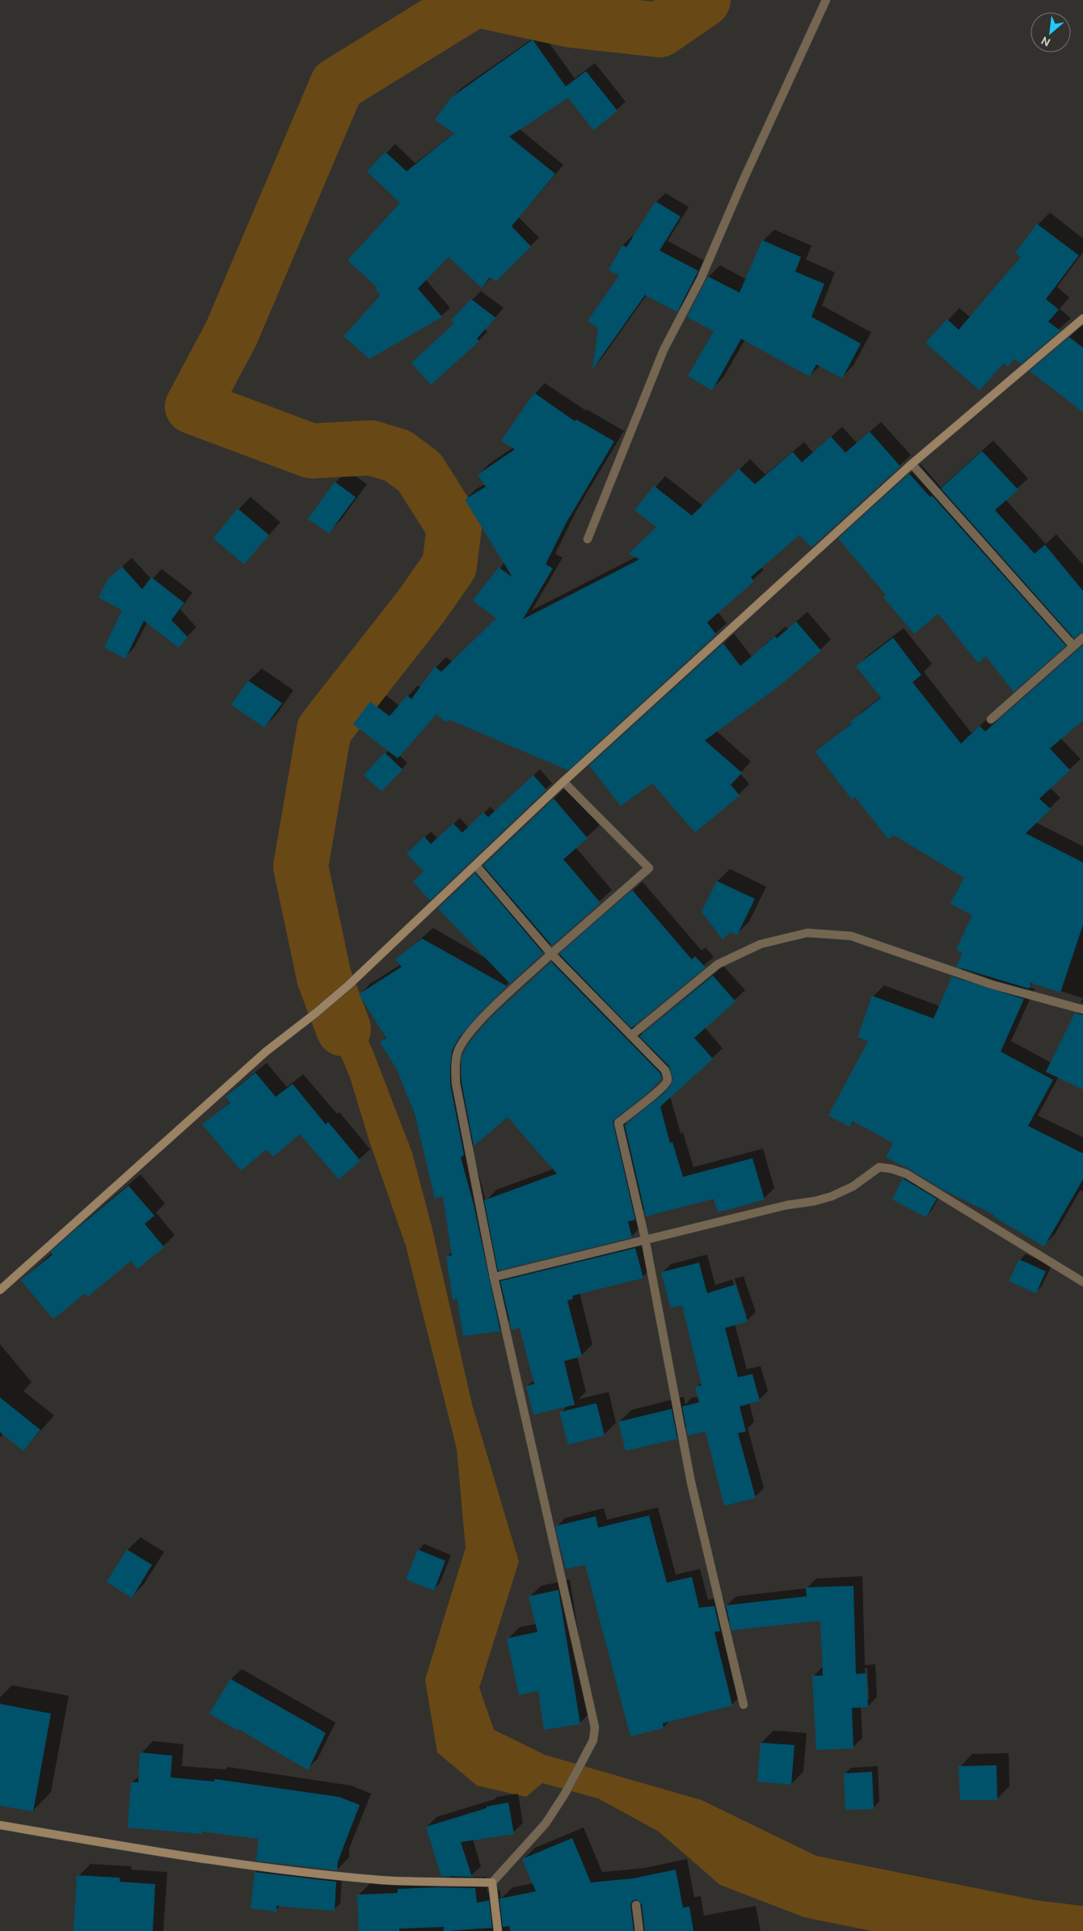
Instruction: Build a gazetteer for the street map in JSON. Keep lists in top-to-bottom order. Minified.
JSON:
{"north":"bottom left"}
